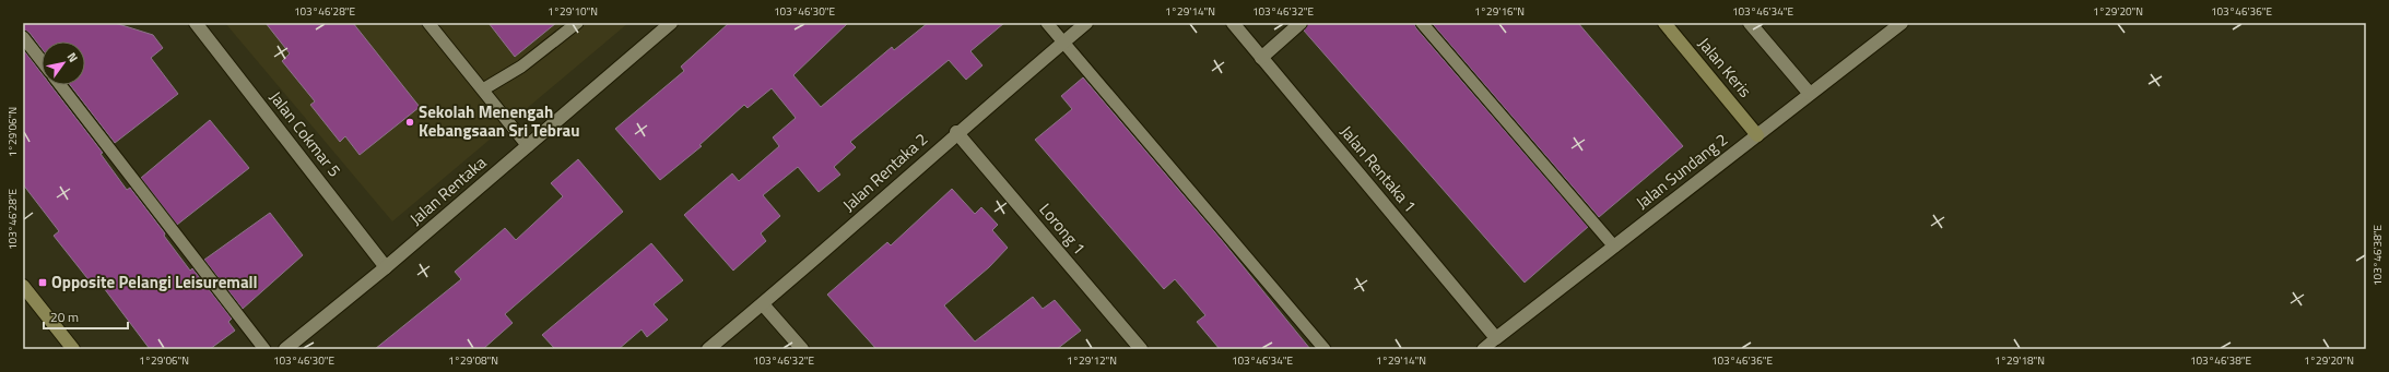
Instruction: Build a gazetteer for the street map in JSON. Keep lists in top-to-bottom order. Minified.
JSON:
{"streets":{"street":["Jalan Keris","Jalan Cokmar 5","Jalan Rentaka 1","Jalan Sundang 2","Jalan Rentaka 2","Jalan Rentaka","Lorong 1"]},"crossings":[["Jalan Keris","Jalan Sundang 2"],["Jalan Cokmar 5","Jalan Rentaka"],["Jalan Rentaka 1","Jalan Sundang 2"],["Jalan Rentaka 2","Lorong 1"]],"places":{"other":["Sekolah Menengah Kebangsaan Sri Tebrau"],"transit":["Opposite Pelangi Leisuremall"]},"scale_bar":"20 m","north":"top right","coordinates":["103°46'28\"E","1°29'10\"N","103°46'30\"E","1°29'14\"N","103°46'32\"E","1°29'16\"N","103°46'34\"E","1°29'20\"N","103°46'36\"E","1°29'06\"N","103°46'38\"E","1°29'08\"N","1°29'12\"N","1°29'18\"N"]}
